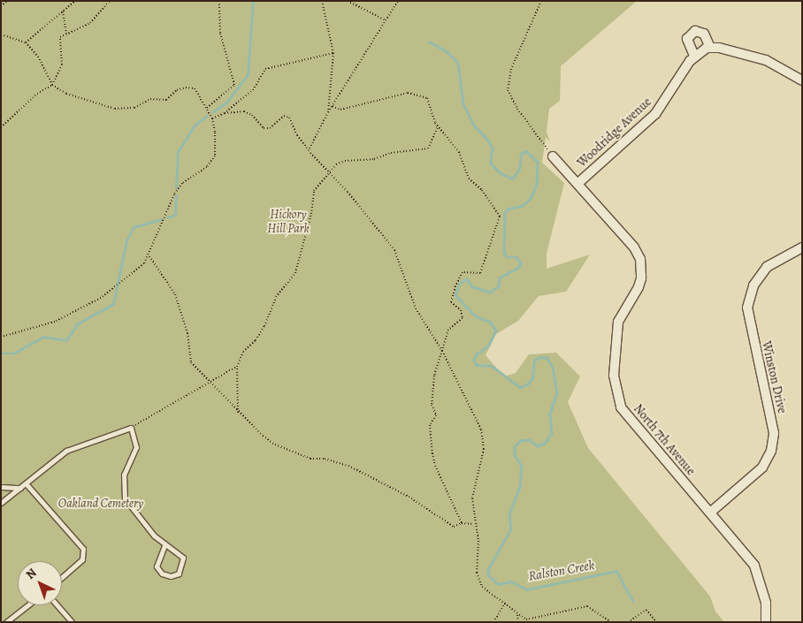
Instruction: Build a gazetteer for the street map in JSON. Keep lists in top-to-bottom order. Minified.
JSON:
{"streets":{"street":["Woodridge Avenue","Winston Drive","North 7th Avenue"]},"crossings":[["Woodridge Avenue","North 7th Avenue"],["Winston Drive","North 7th Avenue"]],"water":["Ralston Creek"],"parks":["Hickory Hill Park","Oakland Cemetery"],"north":"top left"}
